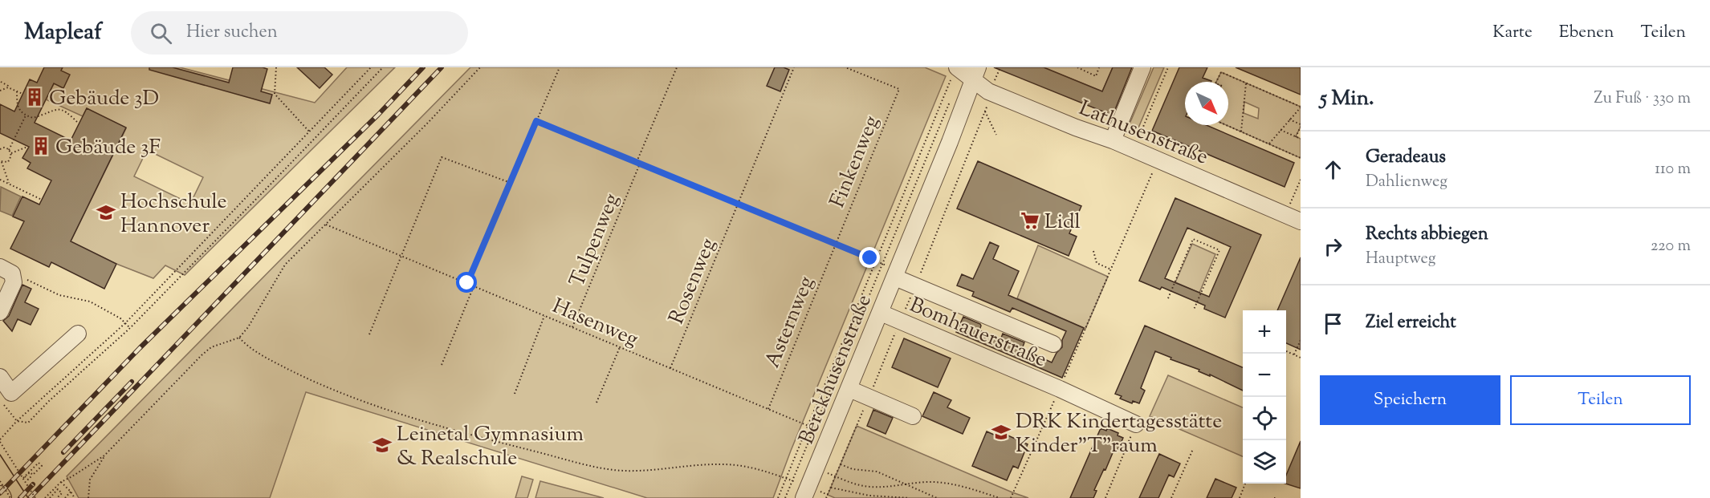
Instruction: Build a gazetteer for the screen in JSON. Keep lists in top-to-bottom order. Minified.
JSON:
{"streets":{"street":["Lathusenstraße","Bomhauerstraße","Berckhusenstraße"],"path":["Finkenweg","Tulpenweg","Rosenweg","Hasenweg","Asternweg"]},"crossings":[["Lathusenstraße","Berckhusenstraße"],["Finkenweg","Asternweg"],["Tulpenweg","Hasenweg"],["Rosenweg","Hasenweg"],["Hasenweg","Asternweg"],["Bomhauerstraße","Berckhusenstraße"]],"places":{"building":["Gebäude 3D","Gebäude 3F"],"school or university":["Hochschule Hannover","DRK Kindertagesstätte Kinder\"T\"raum","Leinetal Gymnasium & Realschule"],"supermarket":["Lidl"]},"north":"bottom right","page":{"header":"Mapleaf","search":"Hier suchen","nav":["Karte","Ebenen","Teilen"],"heading":["5 Min.","Zu Fuß · 330 m"],"list":[["Geradeaus","Dahlienweg","110 m"],["Rechts abbiegen","Hauptweg","220 m"],"Ziel erreicht"],"map_buttons":["+","−"],"buttons":["Speichern","Teilen"]}}
